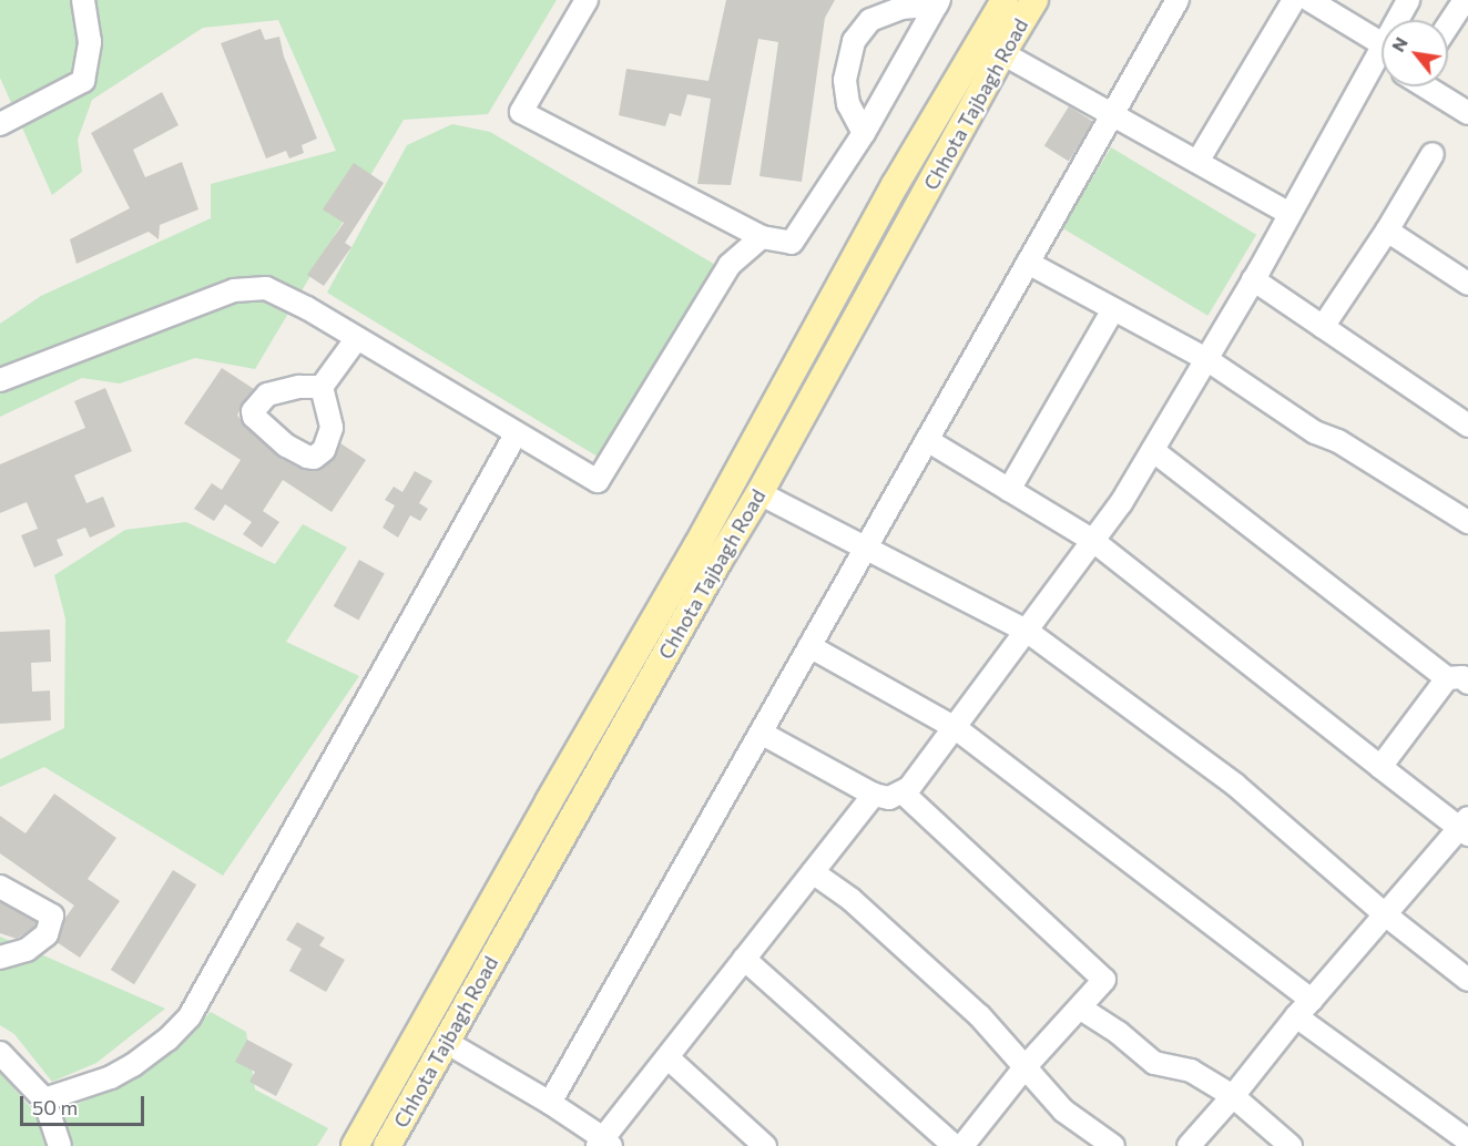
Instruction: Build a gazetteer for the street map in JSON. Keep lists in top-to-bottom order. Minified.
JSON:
{"streets":{"main road":["Chhota Tajbagh Road"]},"scale_bar":"50 m","north":"top left"}
